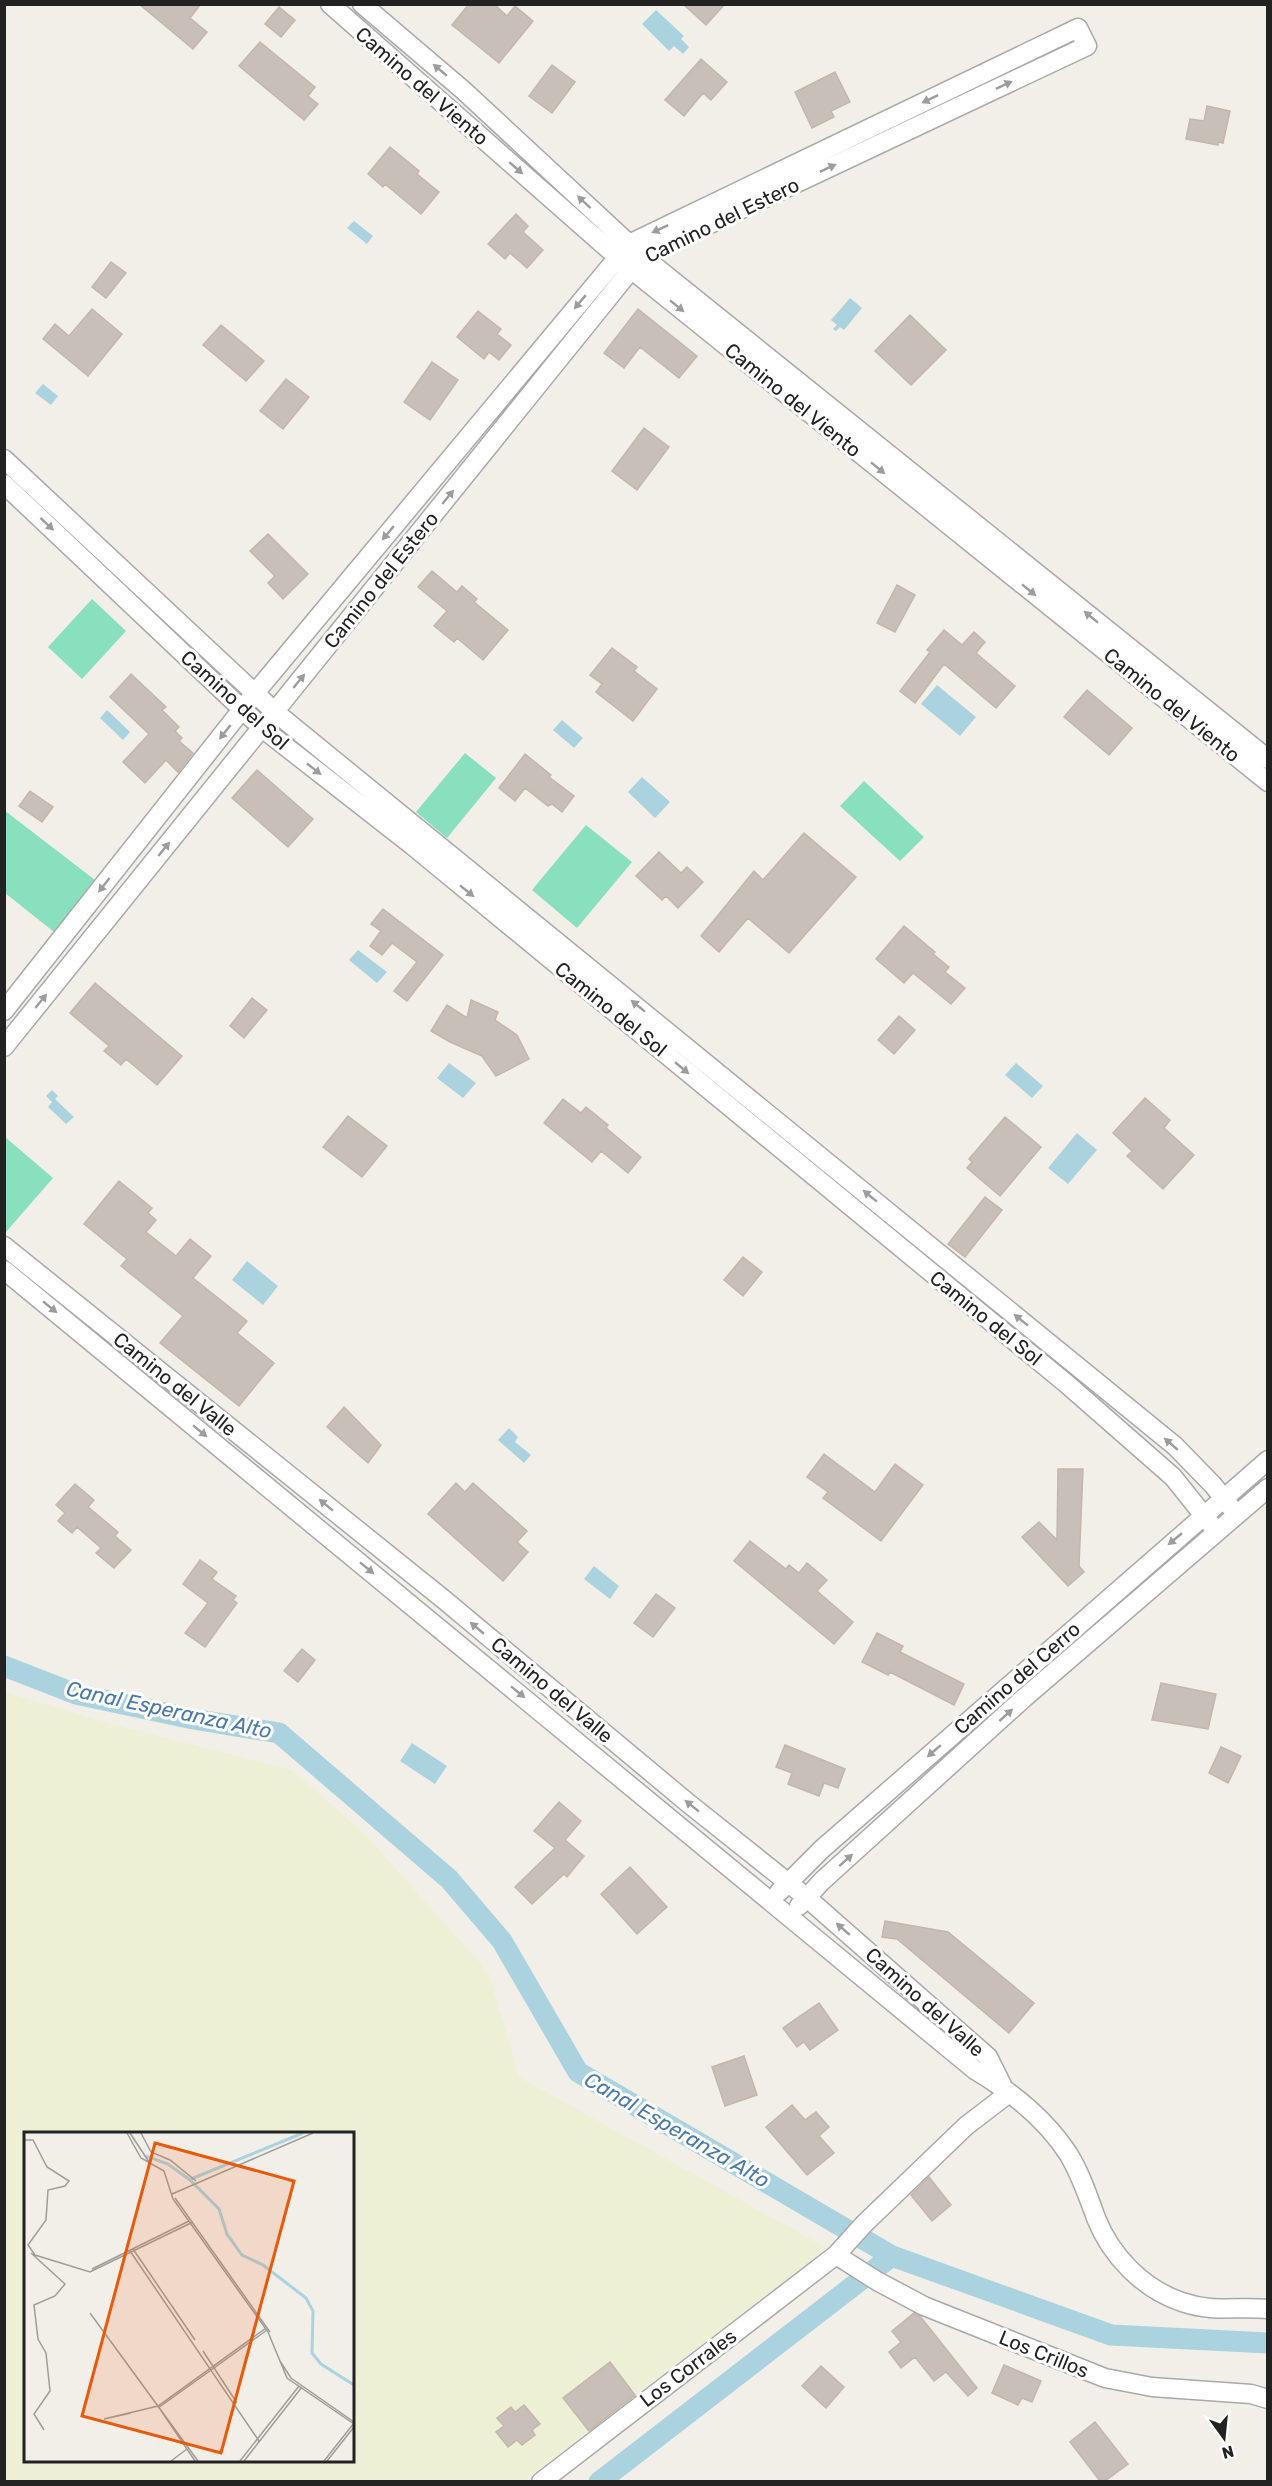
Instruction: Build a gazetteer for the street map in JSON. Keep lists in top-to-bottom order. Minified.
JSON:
{"streets":{"street":["Camino del Viento","Camino del Estero","Camino del Sol","Camino del Valle","Camino del Cerro","Los Crillos","Los Corrales"]},"crossings":[["Camino del Viento","Camino del Estero"],["Camino del Estero","Camino del Sol"],["Camino del Sol","Camino del Cerro"],["Camino del Valle","Camino del Cerro"],["Camino del Valle","Los Corrales"],["Los Crillos","Los Corrales"]],"water":["Canal Esperanza Alto"],"north":"bottom"}
